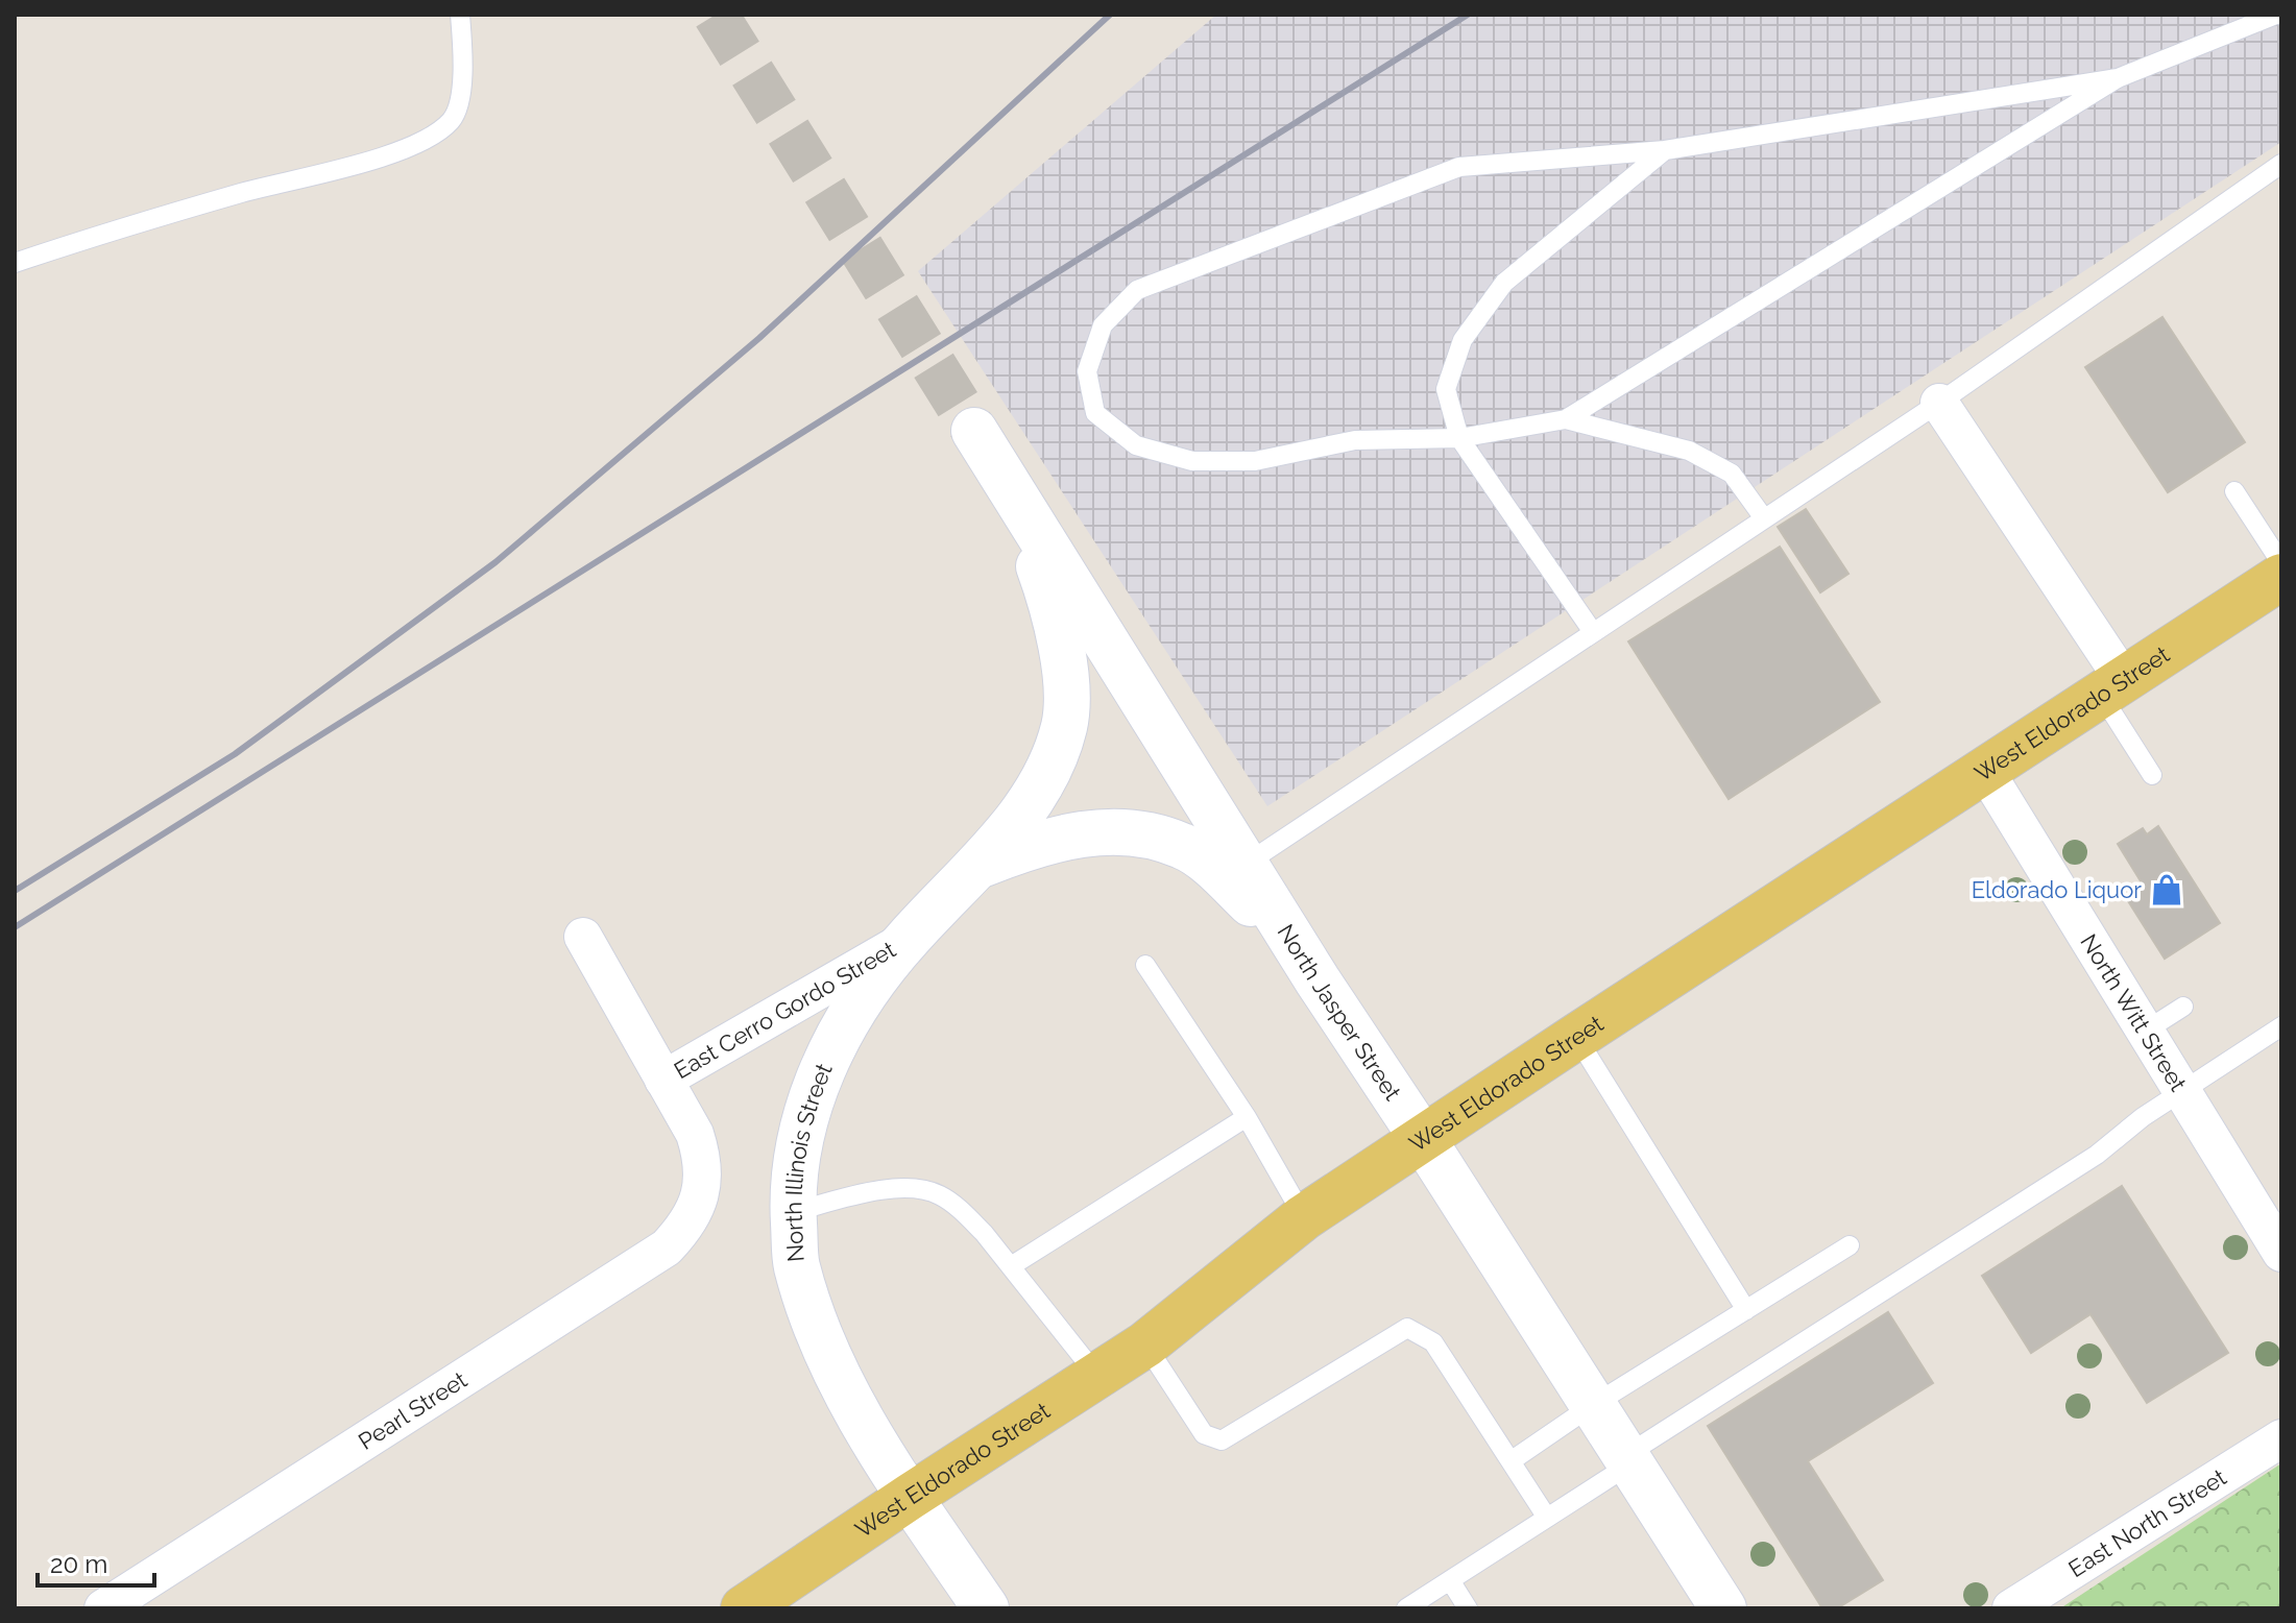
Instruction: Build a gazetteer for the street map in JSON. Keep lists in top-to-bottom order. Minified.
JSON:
{"streets":{"main road":["West Eldorado Street"],"street":["East Cerro Gordo Street","North Jasper Street","North Witt Street","North Illinois Street","Pearl Street","East North Street"]},"crossings":[["West Eldorado Street","North Jasper Street"],["West Eldorado Street","North Witt Street"],["West Eldorado Street","North Illinois Street"],["East Cerro Gordo Street","North Jasper Street"],["East Cerro Gordo Street","North Illinois Street"],["East Cerro Gordo Street","Pearl Street"]],"places":{"shop":["Eldorado Liquor"]},"scale_bar":"20 m"}
